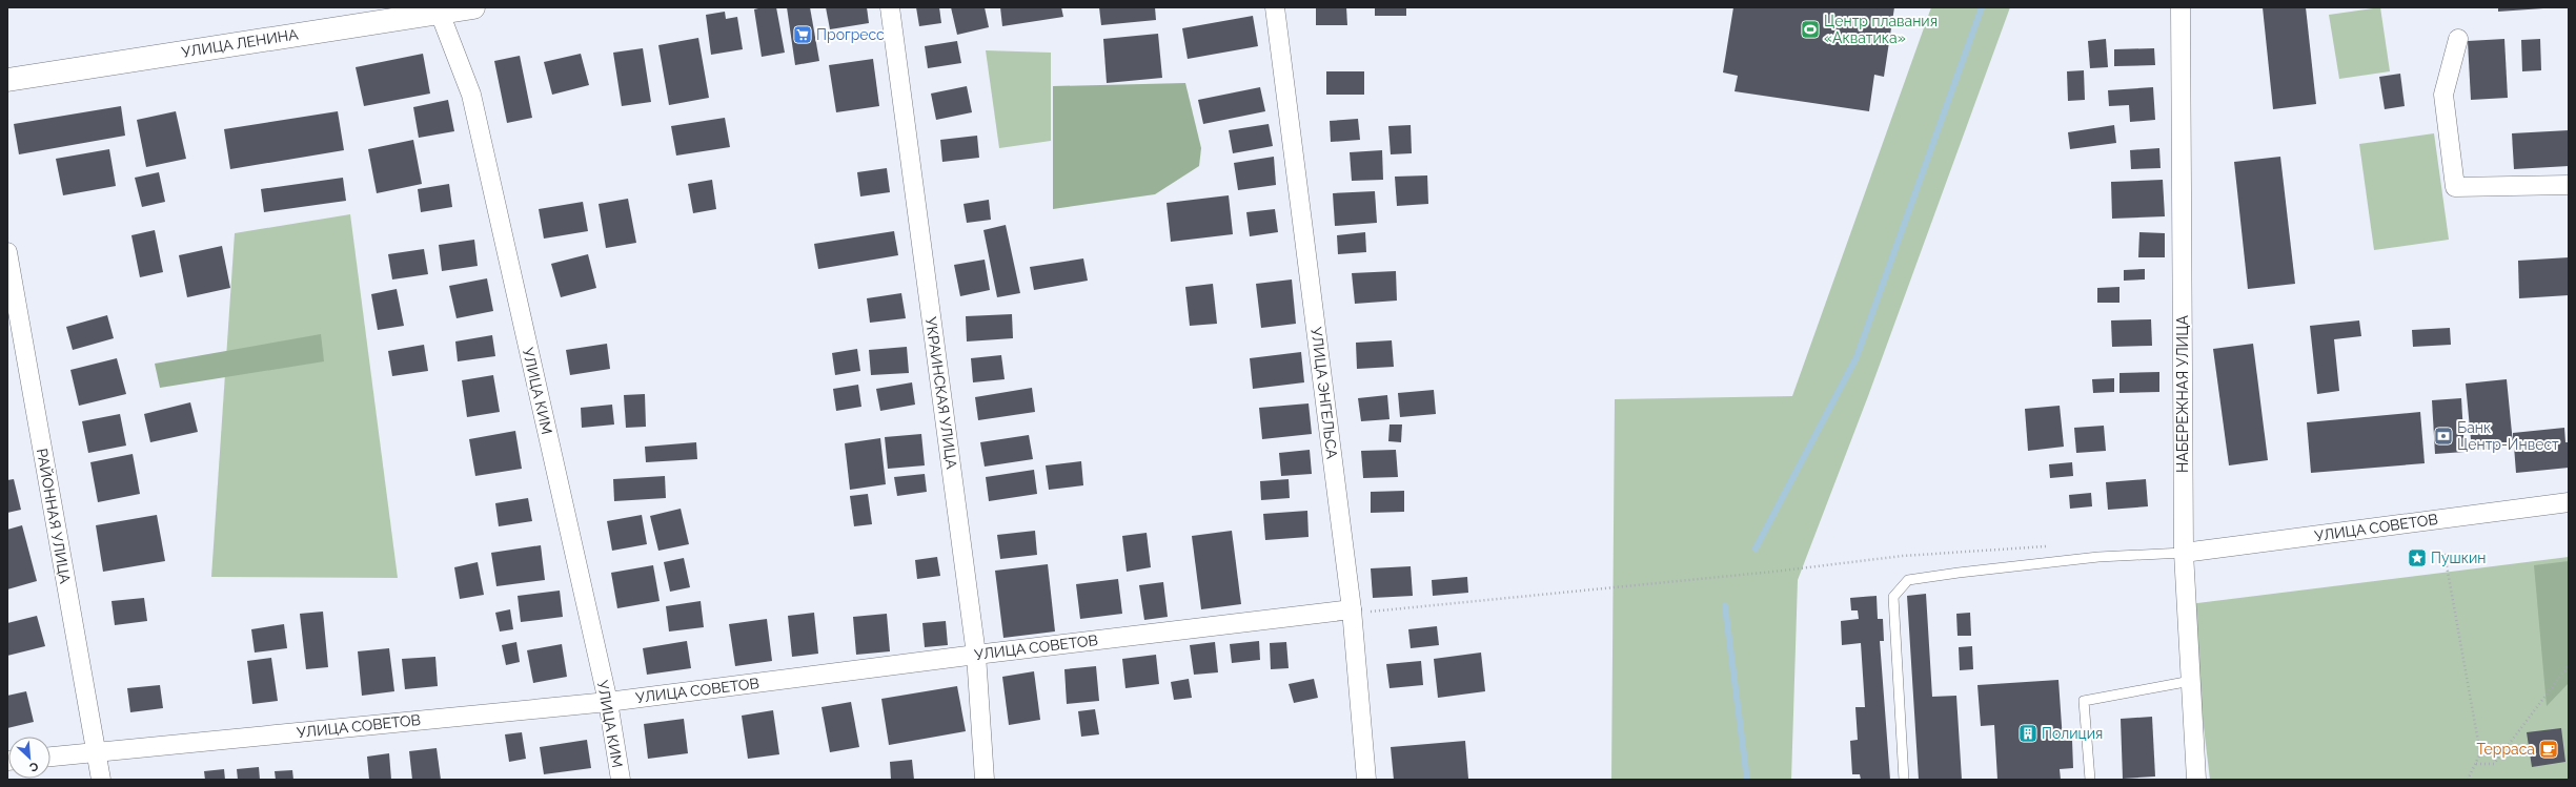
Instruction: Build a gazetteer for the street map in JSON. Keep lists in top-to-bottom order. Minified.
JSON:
{"streets":{"street":["УЛИЦА ЛЕНИНА","УЛИЦА КИМ","УКРАИНСКАЯ УЛИЦА","УЛИЦА ЭНГЕЛЬСА","НАБЕРЕЖНАЯ УЛИЦА","РАЙОННАЯ УЛИЦА","УЛИЦА СОВЕТОВ"]},"crossings":[["УЛИЦА ЛЕНИНА","УЛИЦА КИМ"],["УЛИЦА КИМ","УЛИЦА СОВЕТОВ"],["УКРАИНСКАЯ УЛИЦА","УЛИЦА СОВЕТОВ"],["УЛИЦА ЭНГЕЛЬСА","УЛИЦА СОВЕТОВ"],["НАБЕРЕЖНАЯ УЛИЦА","УЛИЦА СОВЕТОВ"],["РАЙОННАЯ УЛИЦА","УЛИЦА СОВЕТОВ"]],"places":{"sports":["Центр плавания «Акватика»"],"supermarket":["Прогресс"],"bank":["Банк Центр-Инвест"],"place":["Пушкин"],"building":["Полиция"],"cafe":["Терраса"]},"north":"bottom right"}
